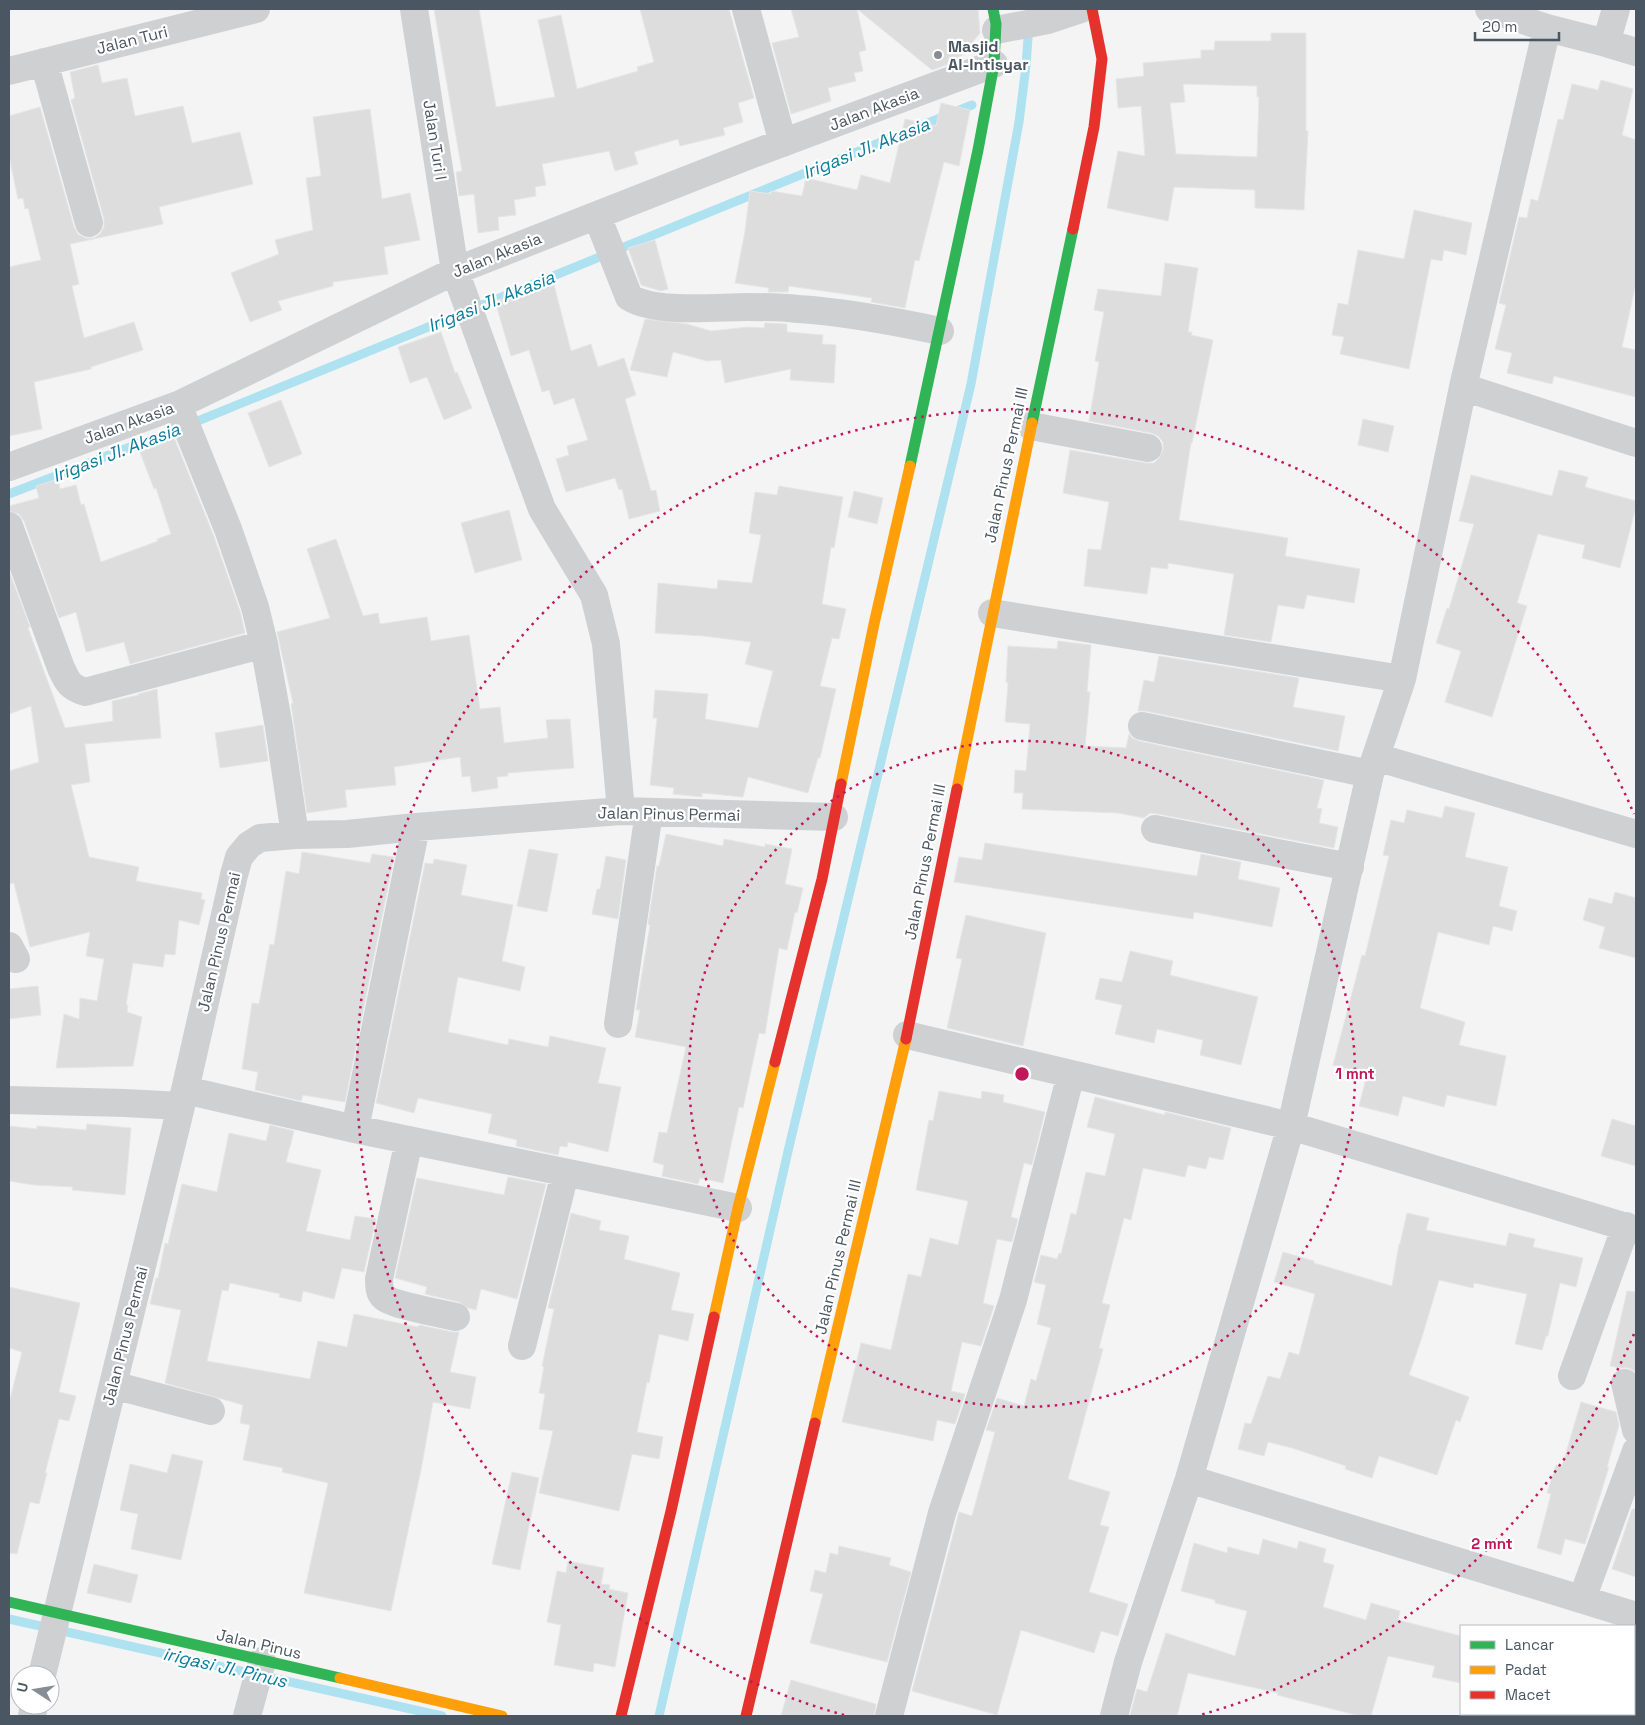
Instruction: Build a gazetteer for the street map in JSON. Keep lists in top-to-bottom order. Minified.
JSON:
{"streets":{"street":["Jalan Turi","Jalan Akasia","Jalan Turi I","Jalan Pinus Permai III","Jalan Pinus Permai","Jalan Pinus"]},"crossings":[["Jalan Akasia","Jalan Turi I"],["Jalan Turi I","Jalan Pinus Permai"],["Jalan Pinus Permai","Jalan Pinus"]],"water":["Irigasi Jl. Akasia","irigasi Jl. Pinus"],"places":["Masjid Al-Intisyar"],"legend":["Lancar","Padat","Macet"],"scale_bar":"20 m","north":"left","rings":["1 mnt","2 mnt"]}
